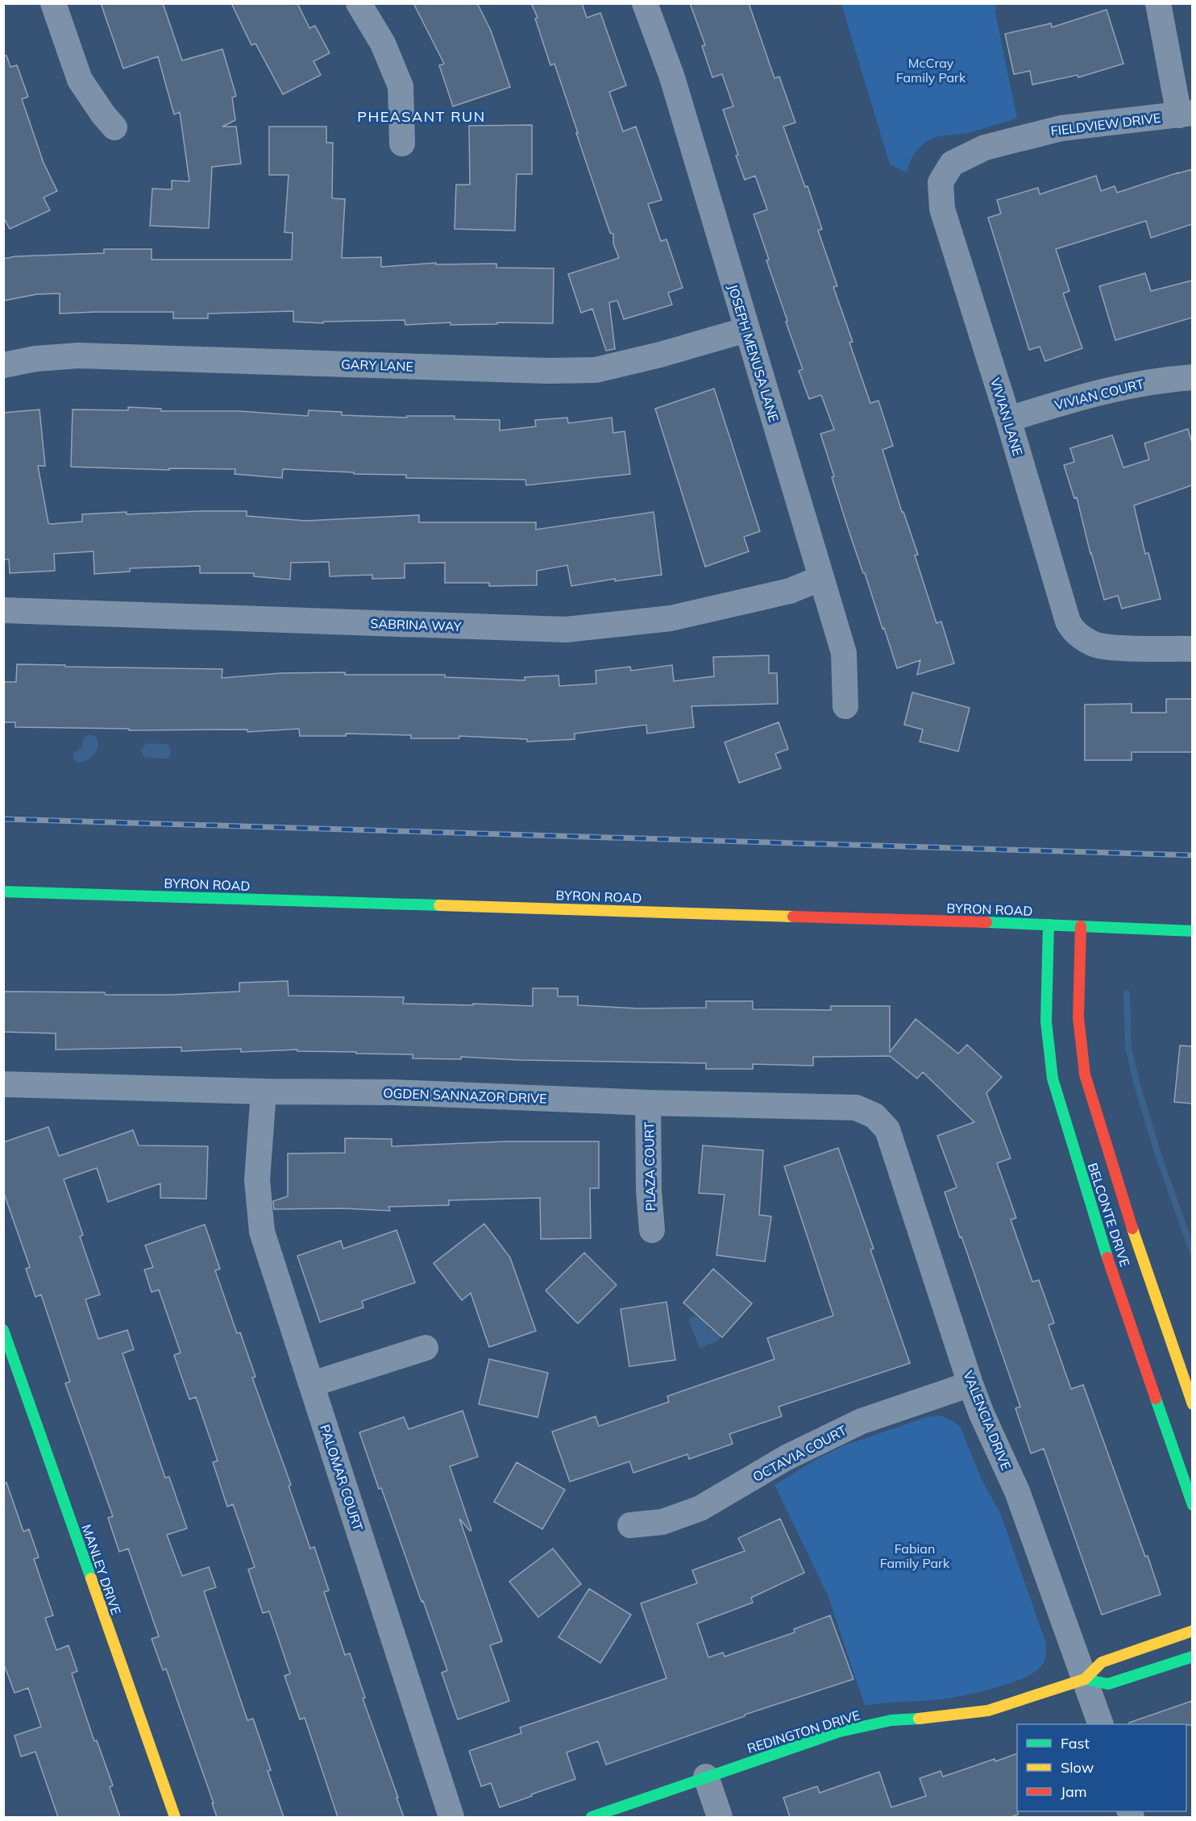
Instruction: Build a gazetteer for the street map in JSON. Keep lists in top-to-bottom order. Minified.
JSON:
{"streets":{"main road":["BYRON ROAD","BELCONTE DRIVE","MANLEY DRIVE","REDINGTON DRIVE"],"street":["FIELDVIEW DRIVE","JOSEPH MENUSA LANE","GARY LANE","VIVIAN COURT","VIVIAN LANE","SABRINA WAY","OGDEN SANNAZOR DRIVE","PLAZA COURT","VALENCIA DRIVE","OCTAVIA COURT","PALOMAR COURT"]},"crossings":[["FIELDVIEW DRIVE","VIVIAN LANE"],["JOSEPH MENUSA LANE","GARY LANE"],["JOSEPH MENUSA LANE","SABRINA WAY"],["VIVIAN COURT","VIVIAN LANE"],["BYRON ROAD","BELCONTE DRIVE"],["OGDEN SANNAZOR DRIVE","PLAZA COURT"],["OGDEN SANNAZOR DRIVE","VALENCIA DRIVE"],["OGDEN SANNAZOR DRIVE","PALOMAR COURT"],["VALENCIA DRIVE","OCTAVIA COURT"],["VALENCIA DRIVE","REDINGTON DRIVE"]],"districts":["PHEASANT RUN"],"parks":["McCray Family Park","Fabian Family Park"],"legend":["Fast","Slow","Jam"]}
